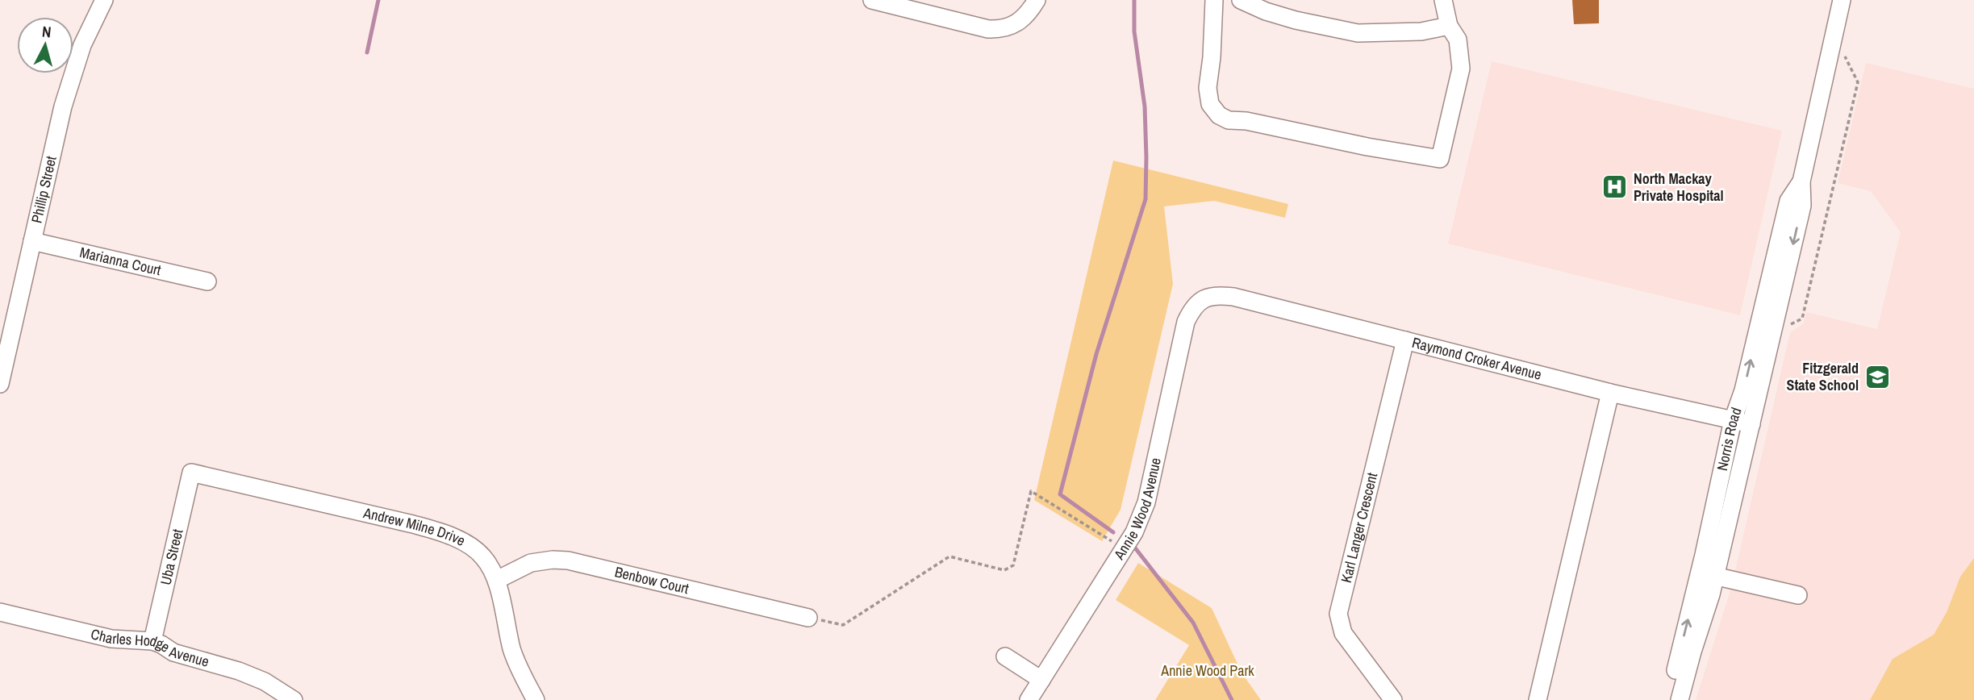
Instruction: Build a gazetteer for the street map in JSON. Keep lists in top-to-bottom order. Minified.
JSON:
{"streets":{"street":["Phillip Street","Marianna Court","Raymond Croker Avenue","Norris Road","Annie Wood Avenue","Karl Langer Crescent","Andrew Milne Drive","Uba Street","Benbow Court","Charles Hodge Avenue"]},"crossings":[["Phillip Street","Marianna Court"],["Raymond Croker Avenue","Norris Road"],["Raymond Croker Avenue","Annie Wood Avenue"],["Raymond Croker Avenue","Karl Langer Crescent"],["Andrew Milne Drive","Uba Street"],["Andrew Milne Drive","Benbow Court"],["Uba Street","Charles Hodge Avenue"]],"parks":["Annie Wood Park"],"places":{"hospital":["North Mackay Private Hospital"],"school or university":["Fitzgerald State School"]},"north":"top"}
